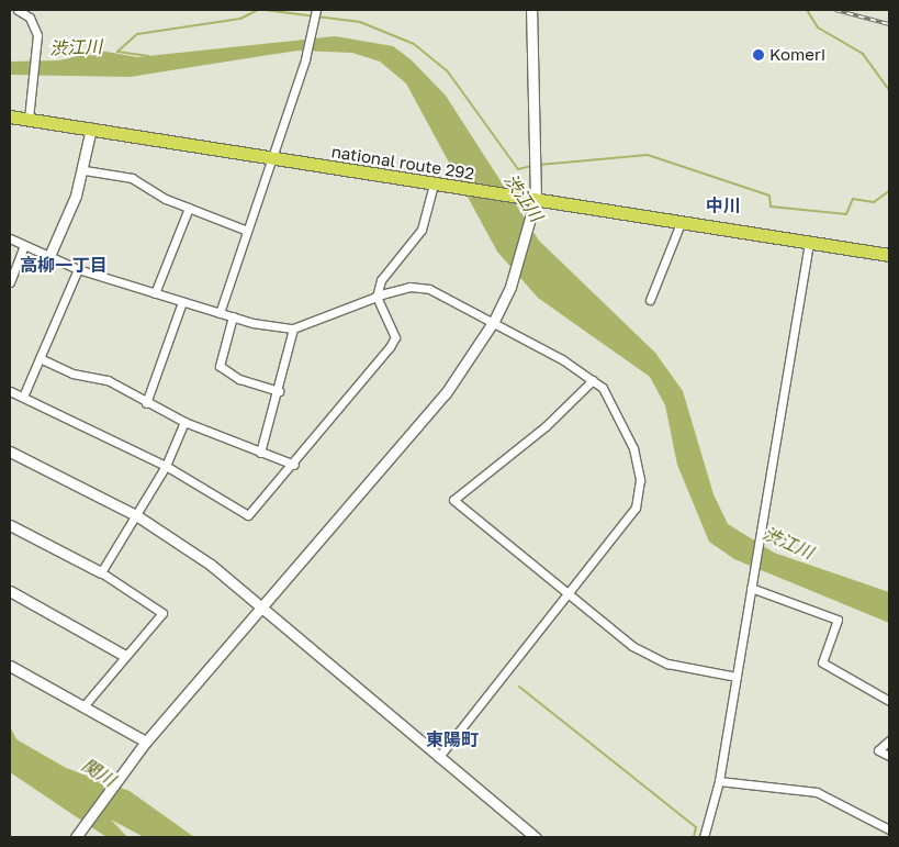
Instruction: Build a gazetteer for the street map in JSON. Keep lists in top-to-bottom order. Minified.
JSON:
{"streets":{"highway":["national route 292"]},"districts":["中川","高柳一丁目","東陽町"],"water":["渋江川","関川"],"places":["Komeri"]}
